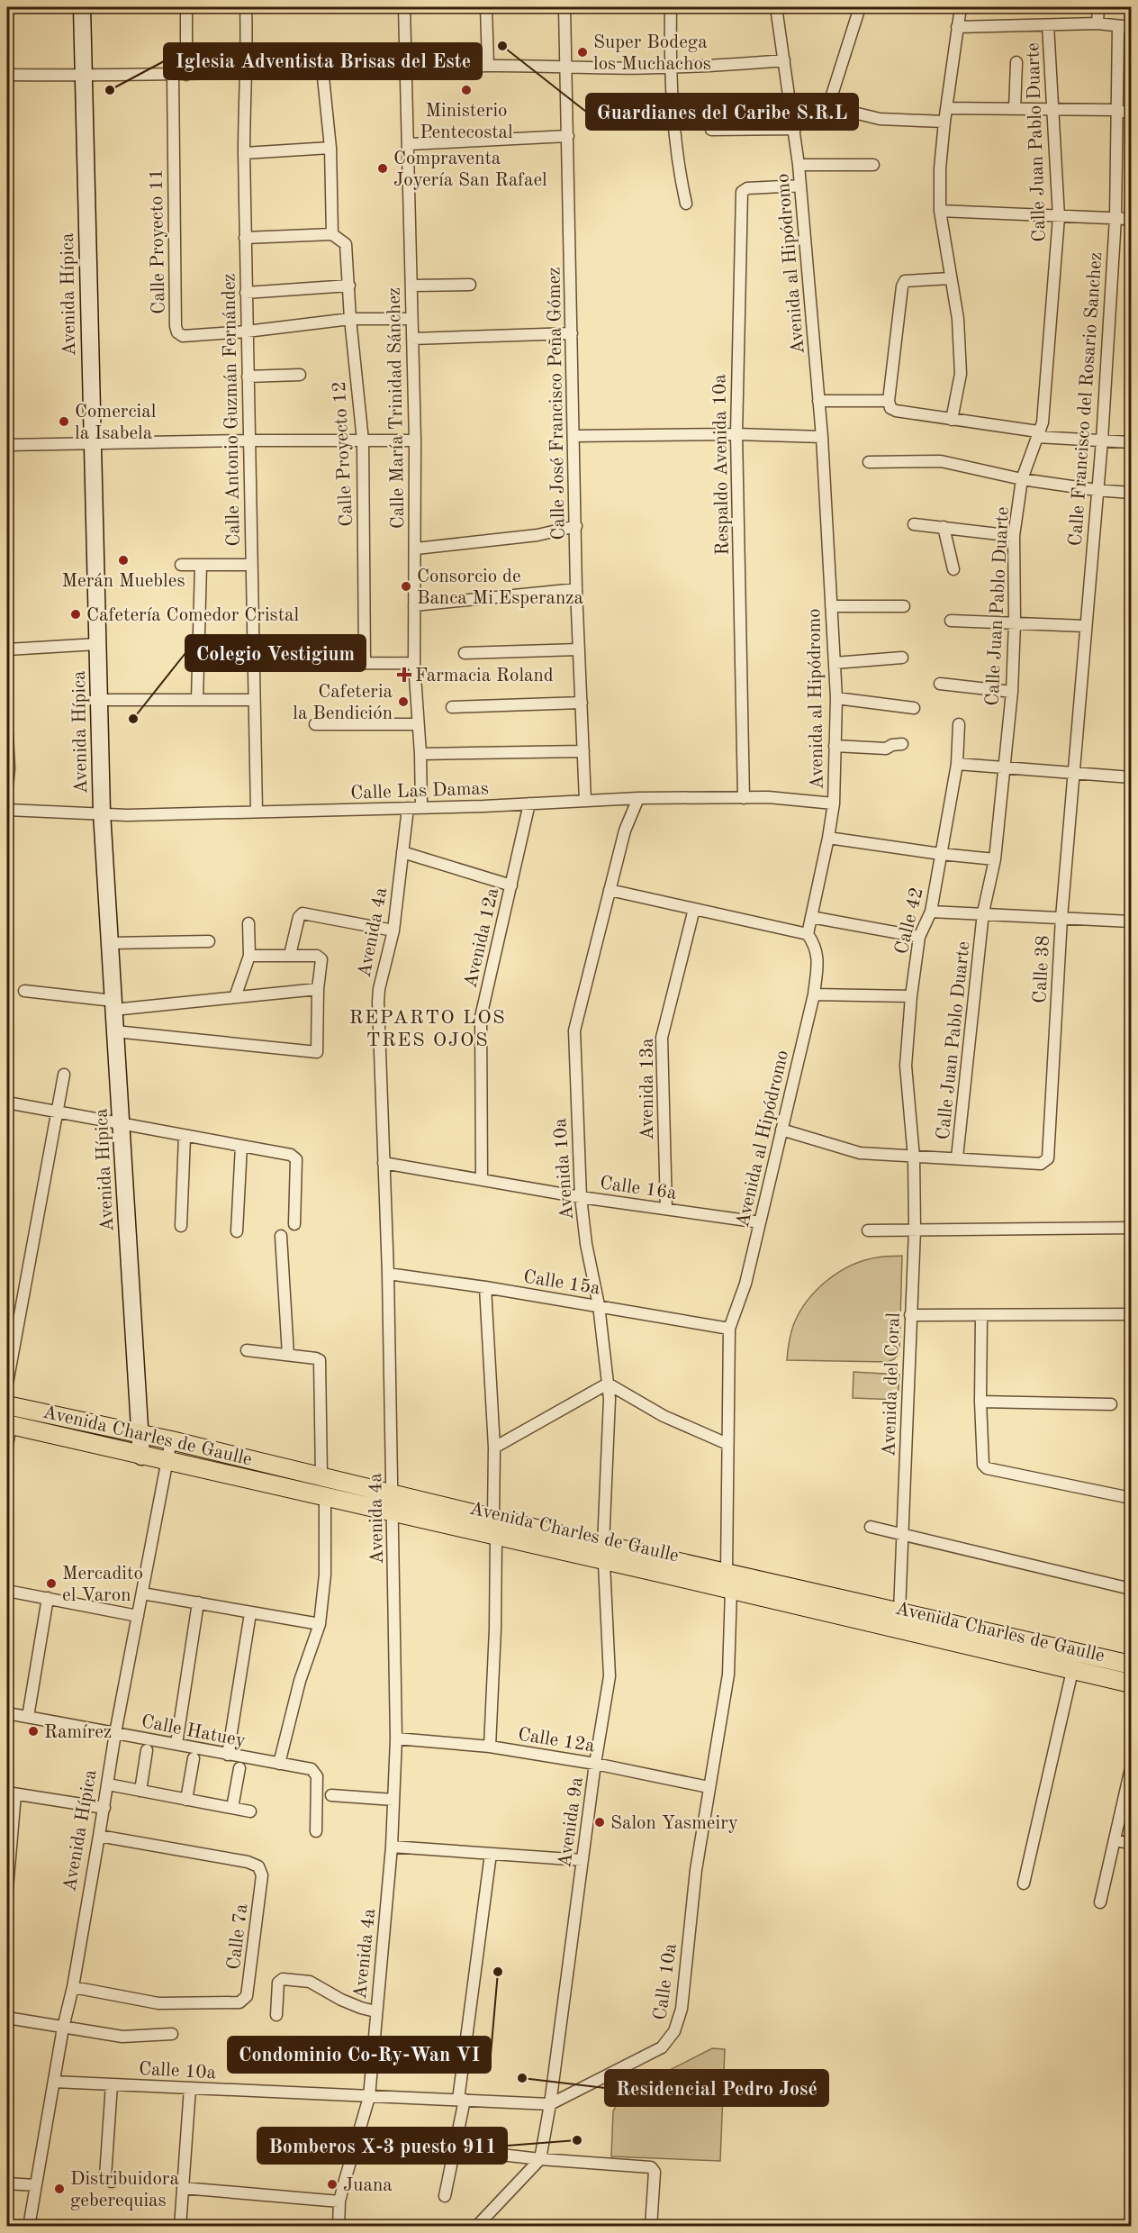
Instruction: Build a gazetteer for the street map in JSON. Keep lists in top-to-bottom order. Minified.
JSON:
{"streets":{"main road":["Avenida Charles de Gaulle"],"street":["Calle Juan Pablo Duarte","Calle Proyecto 11","Avenida al Hipódromo","Avenida Hípica","Calle Francisco del Rosario Sanchez","Calle José Francisco Peña Gómez","Calle María Trinidad Sánchez","Calle Antonio Guzmán Fernández","Calle Proyecto 12","Respaldo Avenida 10a","Calle Las Damas","Calle 42","Avenida 4a","Avenida 12a","Calle 38","Avenida 13a","Avenida 10a","Calle 16a","Calle 15a","Avenida del Coral","Calle Hatuey","Calle 12a","Avenida 9a","Calle 7a","Calle 10a"]},"crossings":[["Calle Juan Pablo Duarte","Calle 38"],["Calle Proyecto 11","Calle María Trinidad Sánchez"],["Calle Proyecto 11","Calle Antonio Guzmán Fernández"],["Calle Proyecto 11","Calle Proyecto 12"],["Avenida al Hipódromo","Respaldo Avenida 10a"],["Avenida al Hipódromo","Calle Las Damas"],["Avenida al Hipódromo","Calle 16a"],["Avenida al Hipódromo","Calle 15a"],["Avenida al Hipódromo","Avenida Charles de Gaulle"],["Avenida Hípica","Calle Las Damas"],["Avenida Hípica","Avenida Charles de Gaulle"],["Avenida Hípica","Calle Hatuey"],["Avenida Hípica","Calle 7a"],["Avenida Hípica","Calle 10a"],["Calle Francisco del Rosario Sanchez","Calle 38"],["Calle José Francisco Peña Gómez","Calle Las Damas"],["Calle María Trinidad Sánchez","Calle Las Damas"],["Calle Antonio Guzmán Fernández","Calle Las Damas"],["Respaldo Avenida 10a","Calle Las Damas"],["Calle Las Damas","Avenida 4a"],["Calle Las Damas","Avenida 12a"],["Calle Las Damas","Avenida 10a"],["Calle 42","Avenida del Coral"],["Avenida 4a","Calle 16a"],["Avenida 4a","Calle 15a"],["Avenida 4a","Avenida Charles de Gaulle"],["Avenida 4a","Calle 12a"],["Avenida 4a","Calle 10a"],["Avenida 12a","Calle 16a"],["Avenida 13a","Calle 16a"],["Avenida 10a","Calle 16a"],["Avenida 10a","Calle 15a"],["Avenida 10a","Avenida Charles de Gaulle"],["Avenida 10a","Avenida 9a"],["Avenida del Coral","Avenida Charles de Gaulle"],["Avenida Charles de Gaulle","Avenida 9a"],["Avenida Charles de Gaulle","Calle 10a"],["Calle 12a","Avenida 9a"],["Calle 12a","Calle 10a"],["Avenida 9a","Calle 10a"]],"districts":["REPARTO LOS TRES OJOS"],"places":{"other":["Guardianes del Caribe S.R.L","Super Bodega los Muchachos","Iglesia Adventista Brisas del Este","Ministerio Pentecostal","Compraventa Joyería San Rafael","Comercial la Isabela","Merán Muebles","Consorcio de Banca Mi Esperanza","Cafetería Comedor Cristal","Cafeteria la Bendición","Colegio Vestigium","Mercadito el Varon","Ramírez","Salon Yasmeiry","Condominio Co-Ry-Wan VI","Residencial Pedro José","Bomberos X-3 puesto 911","Juana","Distribuidora geberequias"],"health":["Farmacia Roland"]}}
